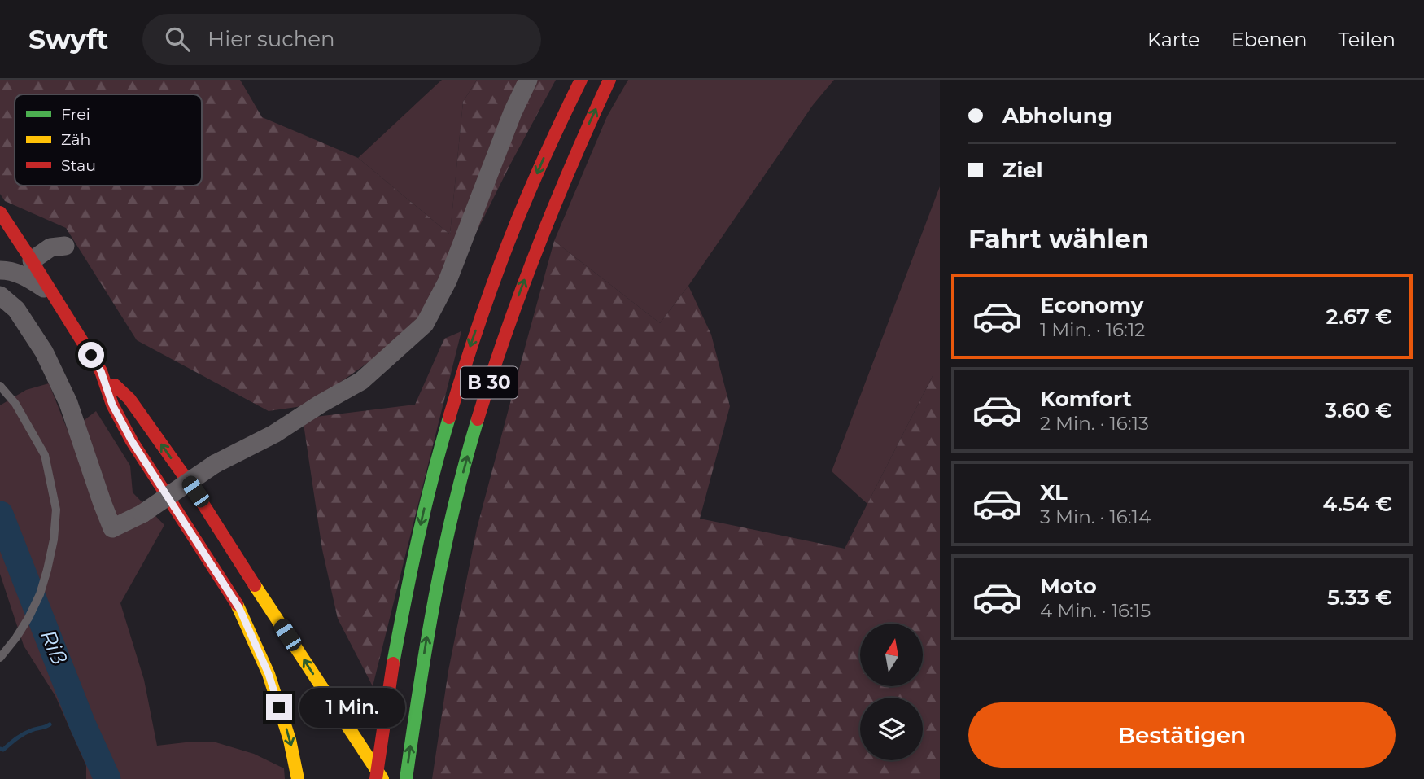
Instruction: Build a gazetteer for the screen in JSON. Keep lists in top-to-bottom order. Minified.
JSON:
{"streets":{"main road":["B 30"]},"water":["Riß"],"legend":["Frei","Zäh","Stau"],"north":"top","page":{"header":"Swyft","search":"Hier suchen","nav":["Karte","Ebenen","Teilen"],"banner":["Abholung","Ziel"],"heading":"Fahrt wählen","list":[{"name":"Economy","note":"1 Min. · 16:12","value":"2.67 €"},{"name":"Komfort","note":"2 Min. · 16:13","value":"3.60 €"},{"name":"XL","note":"3 Min. · 16:14","value":"4.54 €"},{"name":"Moto","note":"4 Min. · 16:15","value":"5.33 €"}],"bubble":"1 Min.","buttons":"Bestätigen"}}
